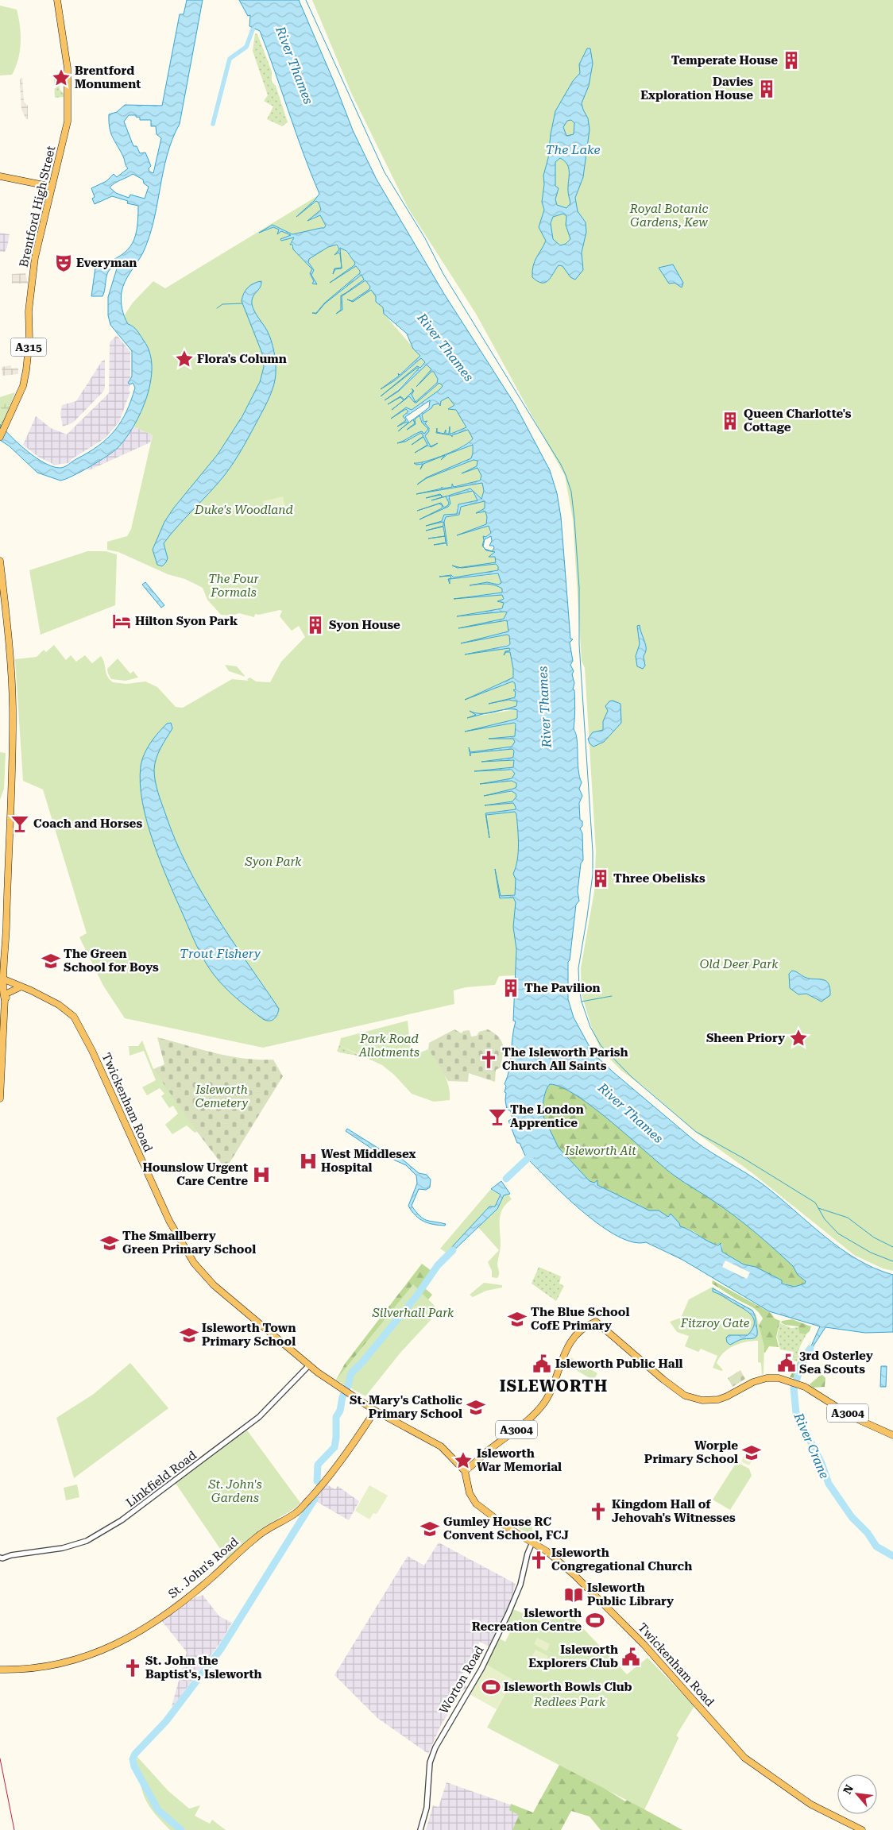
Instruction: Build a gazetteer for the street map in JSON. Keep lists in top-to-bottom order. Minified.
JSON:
{"streets":{"main road":["Brentford High Street","A315","Twickenham Road","A3004","St. John's Road"],"street":["Linkfield Road","Worton Road"]},"crossings":[["Twickenham Road","A3004"],["Twickenham Road","Linkfield Road"],["Twickenham Road","St. John's Road"],["Twickenham Road","Worton Road"]],"districts":["ISLEWORTH"],"water":["River Thames","The Lake","Trout Fishery","River Crane"],"parks":["Royal Botanic Gardens, Kew","Duke's Woodland","The Four Formals","Syon Park","Old Deer Park","Park Road Allotments","Isleworth Cemetery","Isleworth Ait","Silverhall Park","Fitzroy Gate","St. John's Gardens","Redlees Park"],"places":{"building":["Temperate House","Davies Exploration House","Queen Charlotte's Cottage","Syon House","Three Obelisks","The Pavilion"],"place":["Brentford Monument","Flora's Column","Sheen Priory","Isleworth War Memorial"],"theatre":["Everyman"],"hotel":["Hilton Syon Park"],"bar":["Coach and Horses","The London Apprentice"],"school or university":["The Green School for Boys","The Smallberry Green Primary School","The Blue School CofE Primary","Isleworth Town Primary School","St. Mary's Catholic Primary School","Worple Primary School","Gumley House RC Convent School, FCJ"],"church":["The Isleworth Parish Church All Saints","Kingdom Hall of Jehovah's Witnesses","Isleworth Congregational Church","St. John the Baptist's, Isleworth"],"hospital":["West Middlesex Hospital","Hounslow Urgent Care Centre"],"public building":["3rd Osterley Sea Scouts","Isleworth Public Hall","Isleworth Explorers Club"],"library":["Isleworth Public Library"],"sports":["Isleworth Recreation Centre","Isleworth Bowls Club"]},"north":"top left"}
